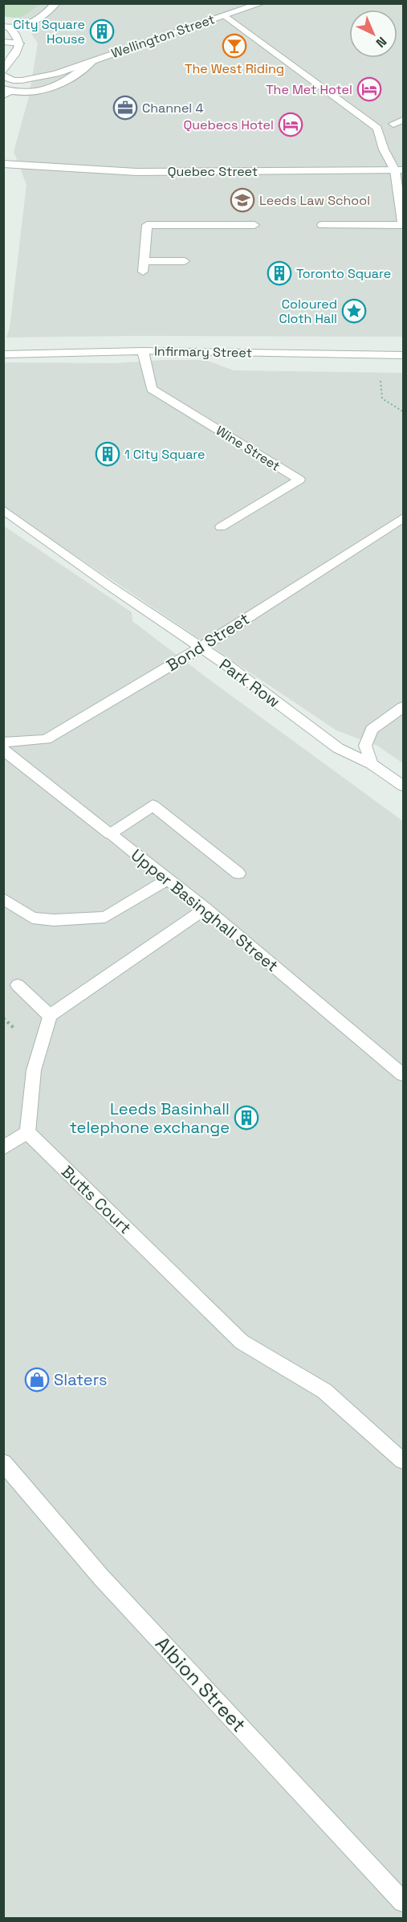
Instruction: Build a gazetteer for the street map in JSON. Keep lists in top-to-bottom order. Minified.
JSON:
{"streets":{"street":["Wellington Street","Quebec Street","Infirmary Street","Wine Street","Bond Street","Park Row","Upper Basinghall Street","Butts Court","Albion Street"]},"crossings":[["Infirmary Street","Wine Street"],["Bond Street","Park Row"]],"places":{"building":["City Square House","Toronto Square","1 City Square","Leeds Basinhall telephone exchange"],"bar":["The West Riding"],"hotel":["The Met Hotel","Quebecs Hotel"],"office":["Channel 4"],"school or university":["Leeds Law School"],"place":["Coloured Cloth Hall"],"shop":["Slaters"]},"north":"bottom right"}
